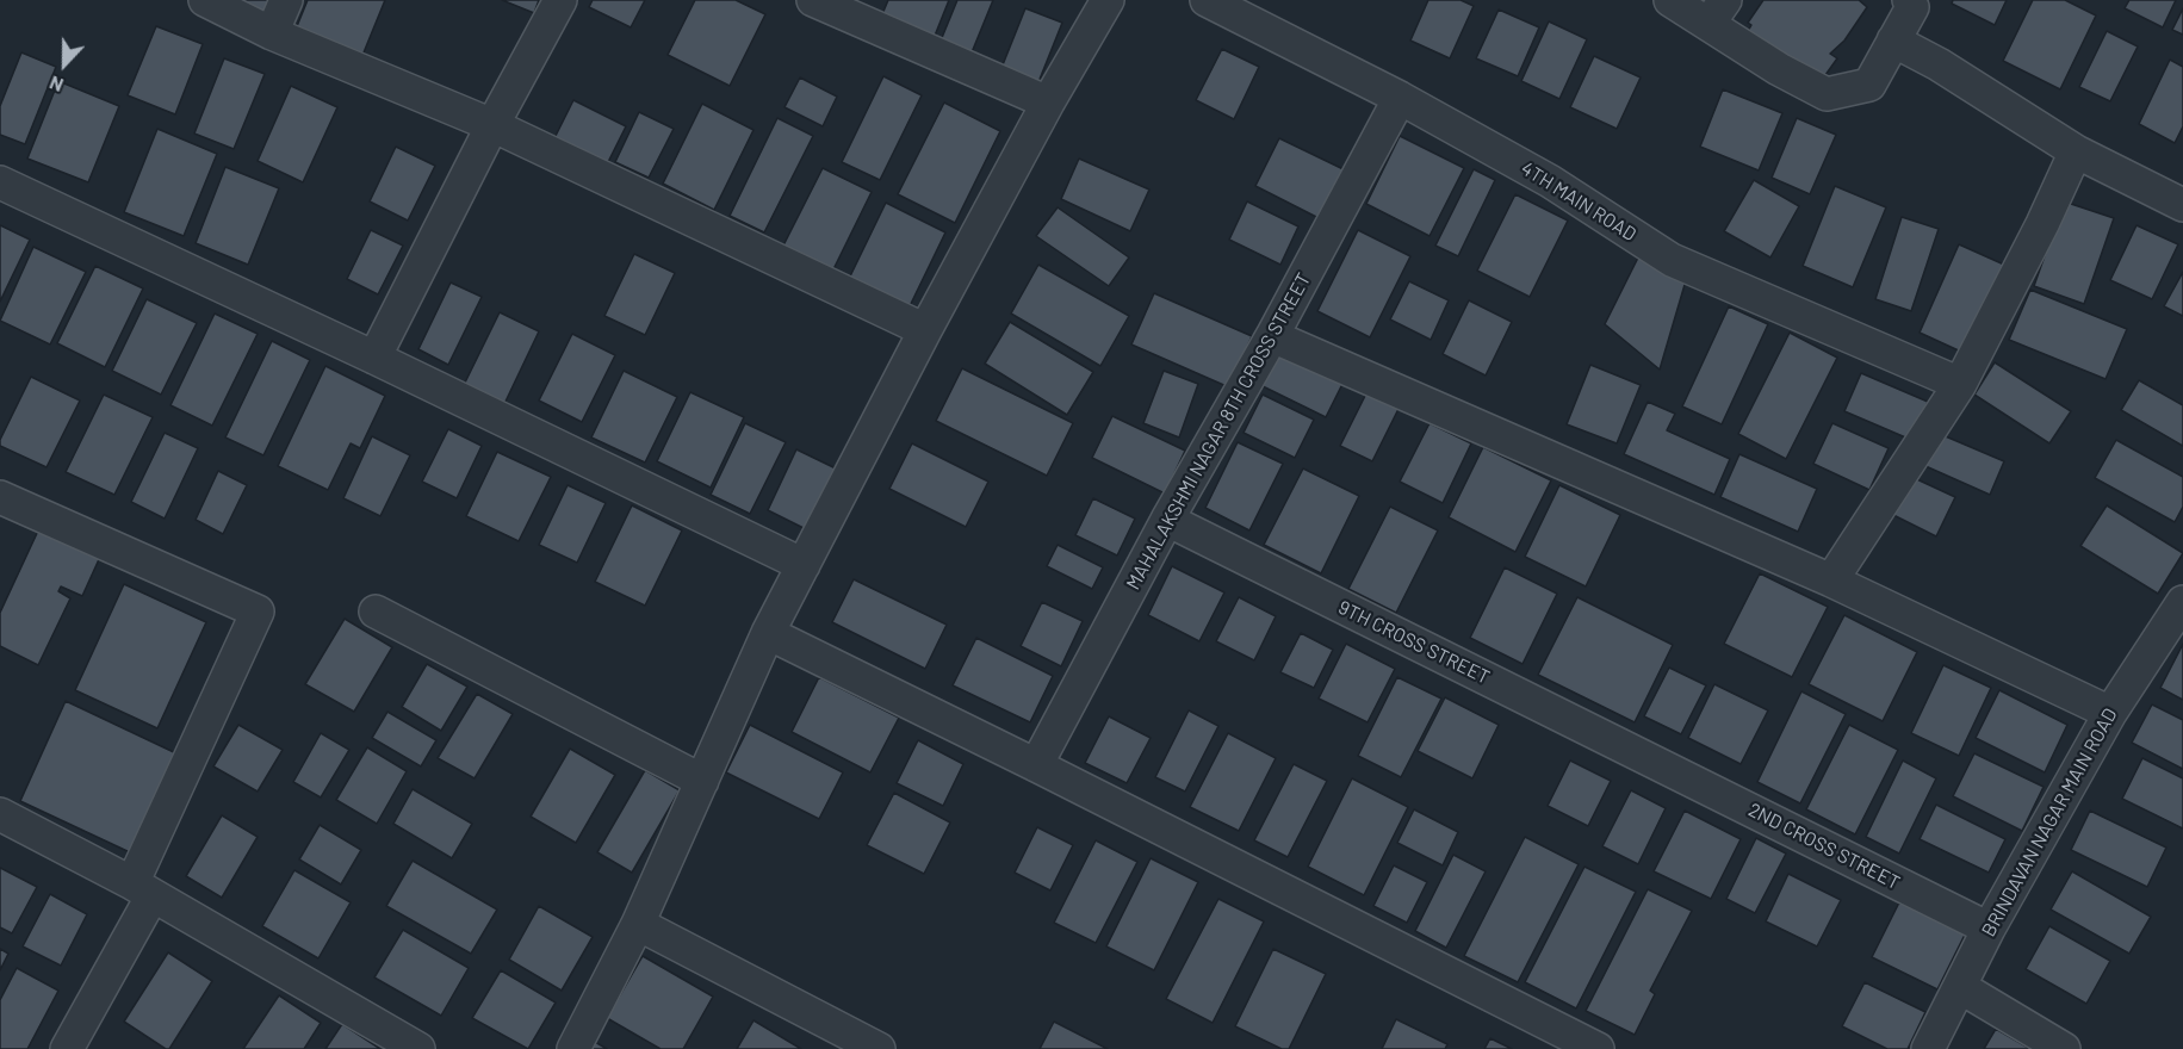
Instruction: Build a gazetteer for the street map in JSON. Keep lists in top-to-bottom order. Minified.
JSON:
{"streets":{"street":["4TH MAIN ROAD","MAHALAKSHMI NAGAR 8TH CROSS STREET","9TH CROSS STREET","BRINDAVAN NAGAR MAIN ROAD","2ND CROSS STREET"]},"crossings":[["4TH MAIN ROAD","MAHALAKSHMI NAGAR 8TH CROSS STREET"],["MAHALAKSHMI NAGAR 8TH CROSS STREET","9TH CROSS STREET"],["9TH CROSS STREET","2ND CROSS STREET"],["BRINDAVAN NAGAR MAIN ROAD","2ND CROSS STREET"]],"north":"bottom"}
